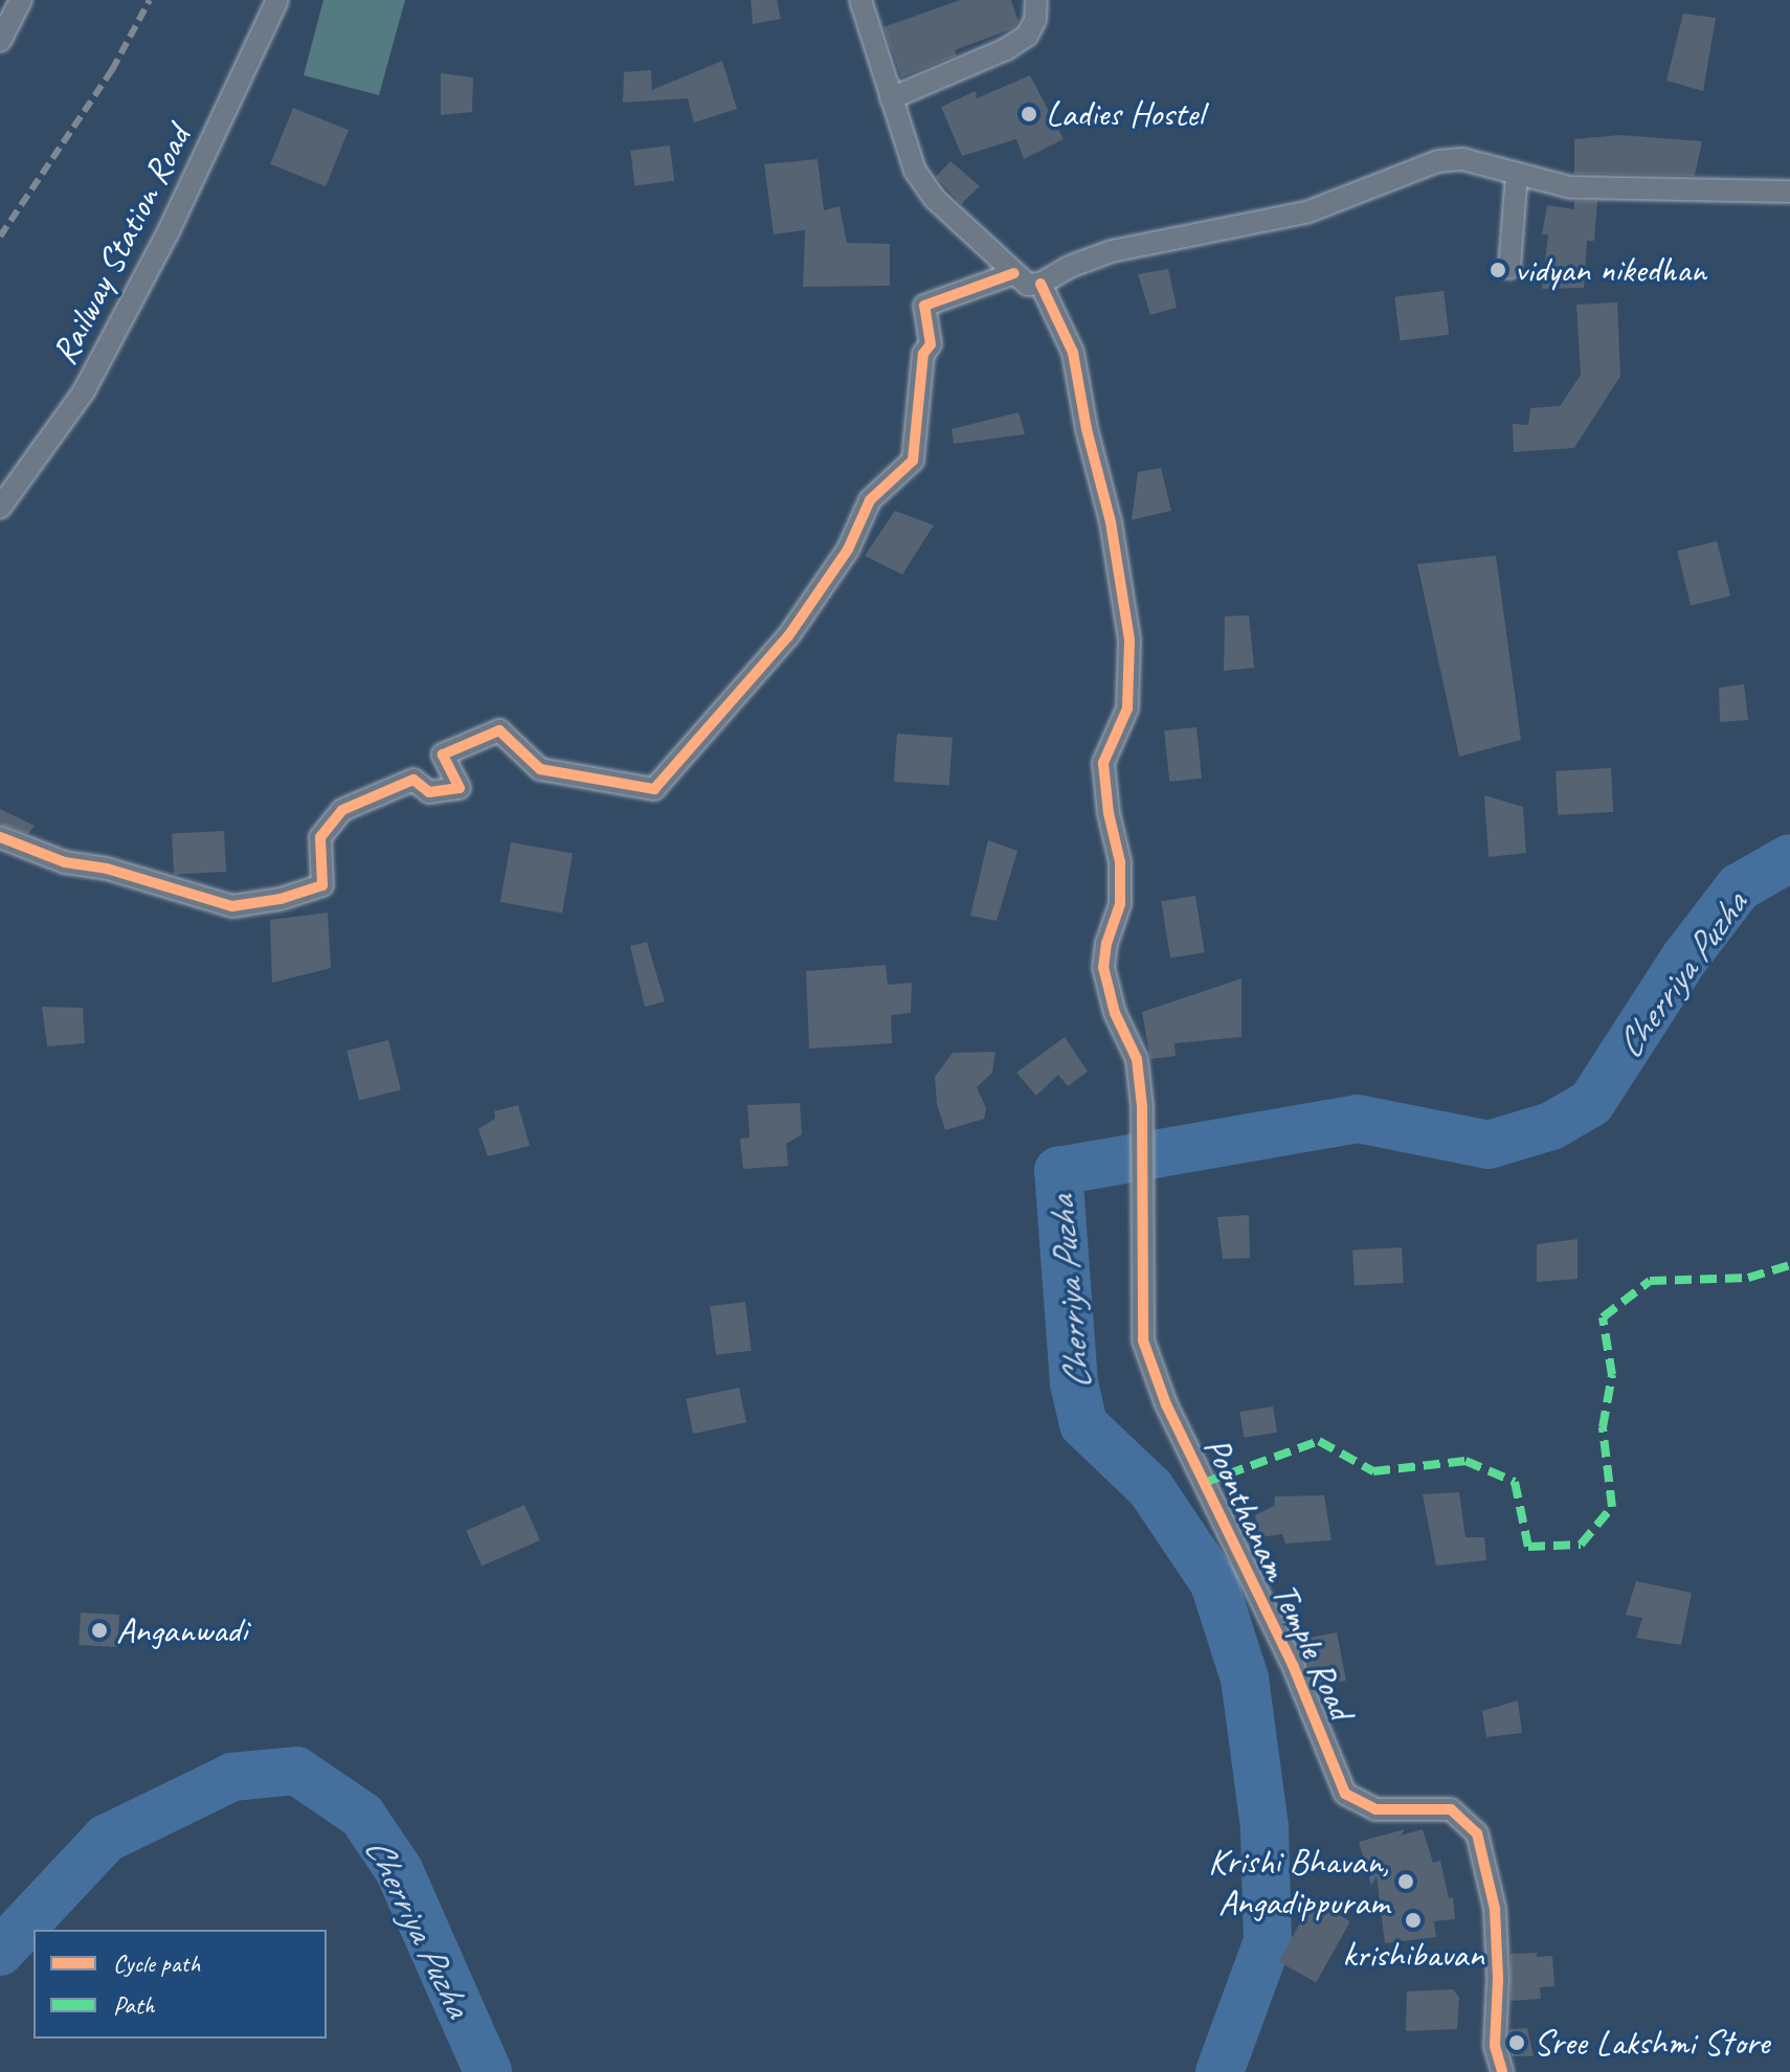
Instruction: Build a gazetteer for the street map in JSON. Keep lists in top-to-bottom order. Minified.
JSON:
{"streets":{"street":["Railway Station Road","Poonthanam Temple Road"]},"water":["Cherriya Puzha"],"places":["Ladies Hostel","vidyan nikedhan","Anganwadi","Krishi Bhavan, Angadippuram","krishibavan","Sree Lakshmi Store"],"legend":["Cycle path","Path"]}
